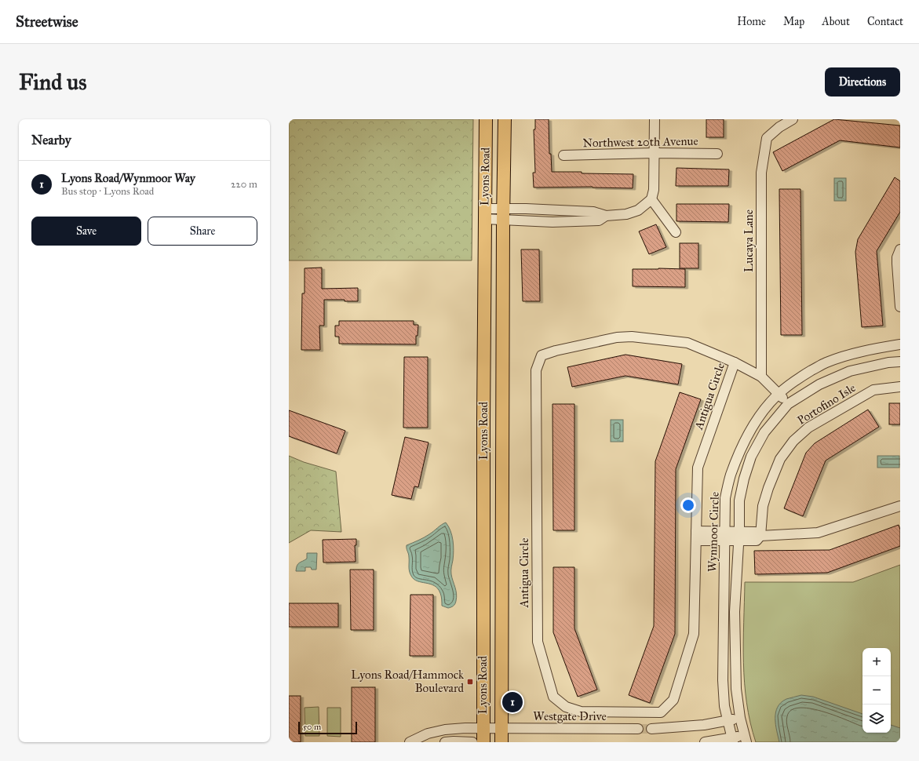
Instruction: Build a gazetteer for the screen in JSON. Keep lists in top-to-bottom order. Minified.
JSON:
{"streets":{"main road":["Lyons Road"],"street":["Northwest 20th Avenue","Lucaya Lane","Antigua Circle","Portofino Isle","Wynmoor Circle","Westgate Drive"]},"crossings":[["Lyons Road","Westgate Drive"],["Lucaya Lane","Antigua Circle"],["Antigua Circle","Wynmoor Circle"]],"places":{"transit":["Lyons Road/Hammock Boulevard"]},"scale_bar":"50 m","page":{"header":"Streetwise","nav":["Home","Map","About","Contact"],"buttons":["Directions",["Save","Share"]],"title":"Find us","heading":"Nearby","list":[{"mark":"1","name":"Lyons Road/Wynmoor Way","note":"Bus stop · Lyons Road","value":"220 m"}],"map_buttons":["+","−"],"pins":"1","scale":"50 m"}}
